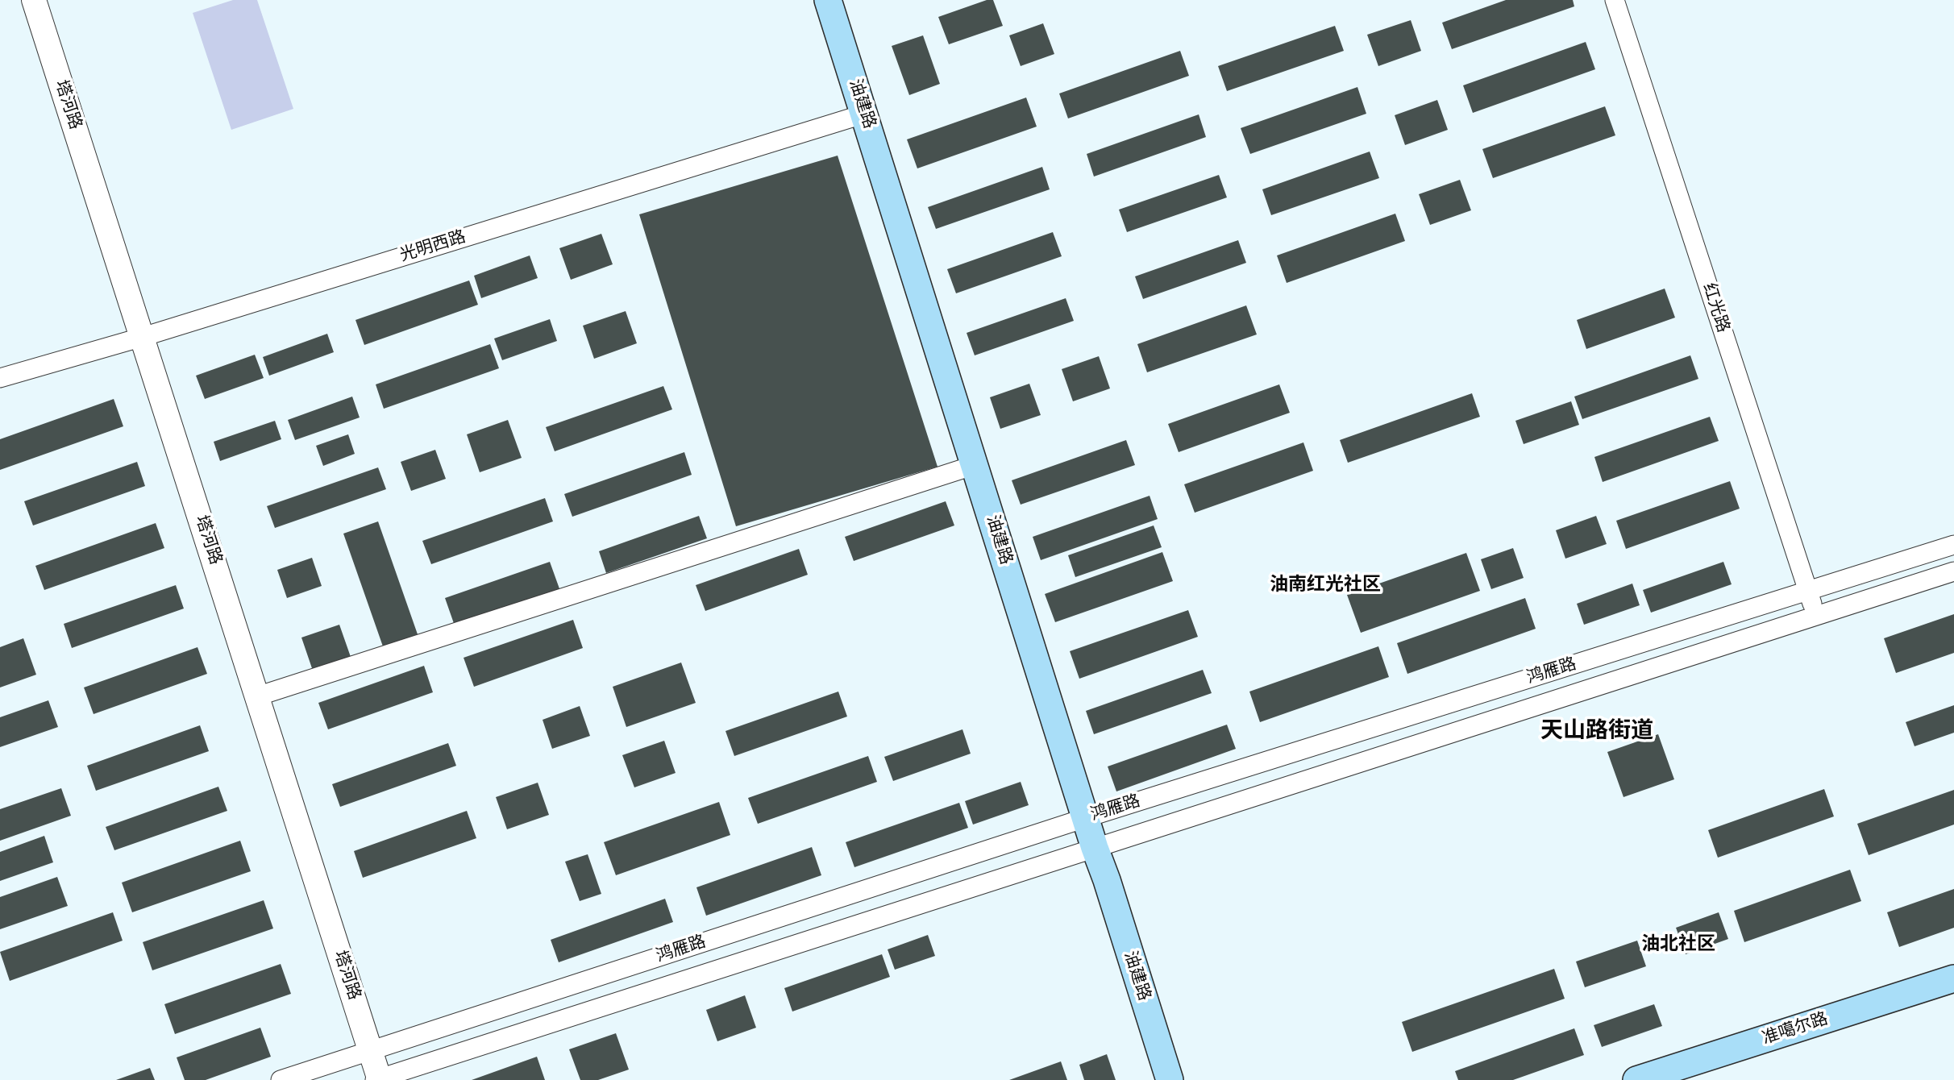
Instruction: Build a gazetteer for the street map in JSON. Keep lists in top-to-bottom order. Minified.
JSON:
{"streets":{"main road":["油建路","准噶尔路"],"street":["塔河路","光明西路","红光路","鸿雁路"]},"crossings":[["油建路","光明西路"],["油建路","鸿雁路"],["塔河路","光明西路"],["塔河路","鸿雁路"],["红光路","鸿雁路"]],"districts":["油南红光社区","天山路街道","油北社区"]}
